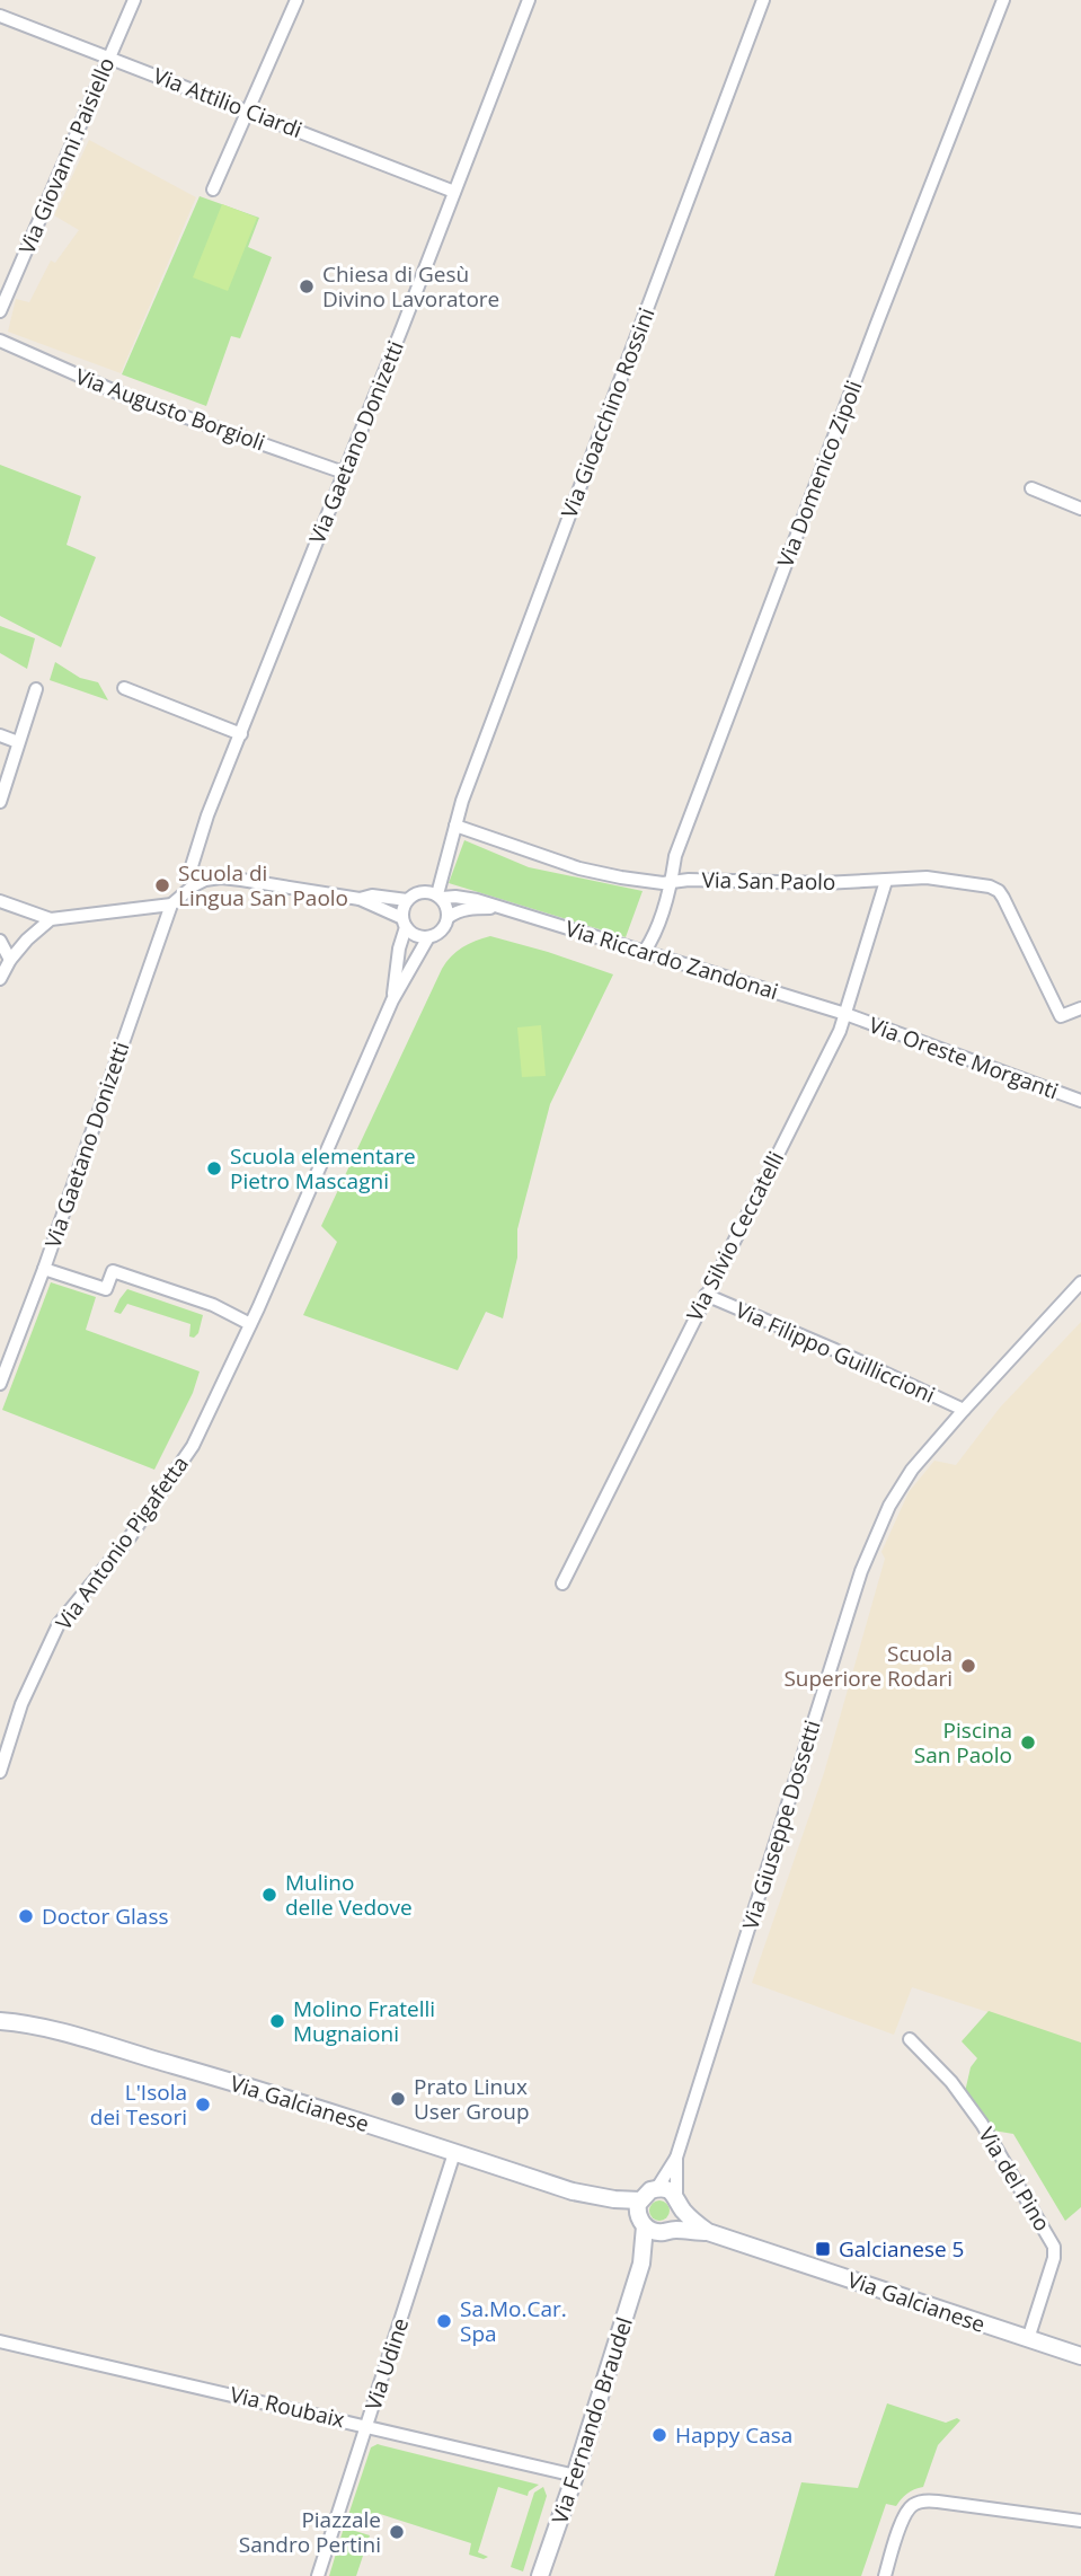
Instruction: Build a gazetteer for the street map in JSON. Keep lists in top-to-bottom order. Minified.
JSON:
{"streets":{"street":["Via Attilio Ciardi","Via Giovanni Paisiello","Via Augusto Borgioli","Via Gioacchino Rossini","Via Gaetano Donizetti","Via Domenico Zipoli","Via San Paolo","Via Riccardo Zandonai","Via Oreste Morganti","Via Silvio Ceccatelli","Via Filippo Guilliccioni","Via Antonio Pigafetta","Via Giuseppe Dossetti","Via Galcianese","Via del Pino","Via Udine","Via Roubaix","Via Fernando Braudel"]},"crossings":[["Via Attilio Ciardi","Via Giovanni Paisiello"],["Via Attilio Ciardi","Via Gaetano Donizetti"],["Via Augusto Borgioli","Via Gaetano Donizetti"],["Via Gioacchino Rossini","Via San Paolo"],["Via Domenico Zipoli","Via San Paolo"],["Via Domenico Zipoli","Via Riccardo Zandonai"],["Via San Paolo","Via Silvio Ceccatelli"],["Via Riccardo Zandonai","Via Oreste Morganti"],["Via Riccardo Zandonai","Via Silvio Ceccatelli"],["Via Oreste Morganti","Via Silvio Ceccatelli"],["Via Silvio Ceccatelli","Via Filippo Guilliccioni"],["Via Filippo Guilliccioni","Via Giuseppe Dossetti"],["Via Giuseppe Dossetti","Via Galcianese"],["Via Giuseppe Dossetti","Via Fernando Braudel"],["Via Galcianese","Via del Pino"],["Via Galcianese","Via Udine"],["Via Galcianese","Via Fernando Braudel"],["Via Udine","Via Roubaix"],["Via Roubaix","Via Fernando Braudel"]],"places":{"other":["Chiesa di Gesù Divino Lavoratore","Scuola di Lingua San Paolo","Scuola elementare Pietro Mascagni","Scuola Superiore Rodari","Piscina San Paolo","Mulino delle Vedove","Doctor Glass","Molino Fratelli Mugnaioni","Prato Linux User Group","L'Isola dei Tesori","Sa.Mo.Car. Spa","Happy Casa","Piazzale Sandro Pertini"],"transit":["Galcianese 5"]}}
